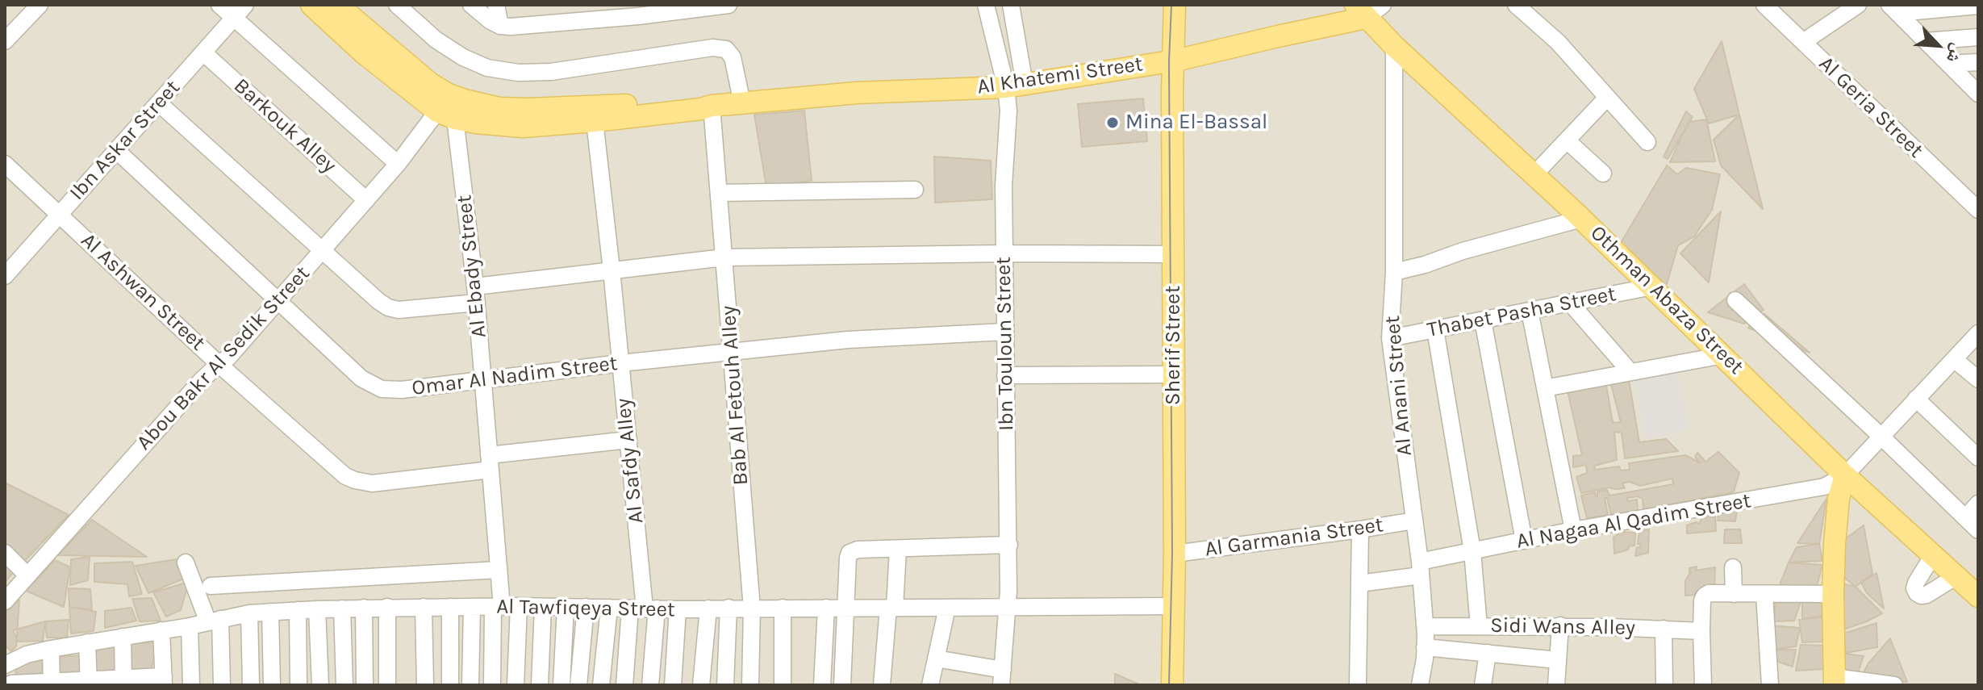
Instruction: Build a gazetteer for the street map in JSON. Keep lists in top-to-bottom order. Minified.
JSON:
{"streets":{"main road":["Al Khatemi Street","Othman Abaza Street","Sherif Street"],"street":["Al Geria Street","Barkouk Alley","Ibn Askar Street","Al Ebady Street","Al Ashwan Street","Thabet Pasha Street","Ibn Touloun Street","Abou Bakr Al Sedik Street","Omar Al Nadim Street","Al Anani Street","Bab Al Fetouh Alley","Al Safdy Alley","Al Nagaa Al Qadim Street","Al Garmania Street","Al Tawfiqeya Street","Sidi Wans Alley"]},"crossings":[["Al Khatemi Street","Al Ebady Street"],["Al Khatemi Street","Othman Abaza Street"],["Al Khatemi Street","Ibn Touloun Street"],["Al Khatemi Street","Sherif Street"],["Al Khatemi Street","Abou Bakr Al Sedik Street"],["Al Khatemi Street","Bab Al Fetouh Alley"],["Al Khatemi Street","Al Safdy Alley"],["Barkouk Alley","Ibn Askar Street"],["Barkouk Alley","Abou Bakr Al Sedik Street"],["Ibn Askar Street","Al Ashwan Street"],["Ibn Askar Street","Omar Al Nadim Street"],["Al Ebady Street","Al Ashwan Street"],["Al Ebady Street","Abou Bakr Al Sedik Street"],["Al Ebady Street","Omar Al Nadim Street"],["Al Ebady Street","Al Tawfiqeya Street"],["Al Ashwan Street","Abou Bakr Al Sedik Street"],["Al Ashwan Street","Al Safdy Alley"],["Othman Abaza Street","Thabet Pasha Street"],["Othman Abaza Street","Al Anani Street"],["Othman Abaza Street","Al Nagaa Al Qadim Street"],["Thabet Pasha Street","Al Anani Street"],["Ibn Touloun Street","Omar Al Nadim Street"],["Ibn Touloun Street","Al Tawfiqeya Street"],["Sherif Street","Al Garmania Street"],["Sherif Street","Al Tawfiqeya Street"],["Abou Bakr Al Sedik Street","Omar Al Nadim Street"],["Omar Al Nadim Street","Bab Al Fetouh Alley"],["Omar Al Nadim Street","Al Safdy Alley"],["Al Anani Street","Al Nagaa Al Qadim Street"],["Al Anani Street","Al Garmania Street"],["Al Anani Street","Sidi Wans Alley"],["Bab Al Fetouh Alley","Al Tawfiqeya Street"],["Al Safdy Alley","Al Tawfiqeya Street"]],"places":["Mina El-Bassal"],"north":"bottom right"}
